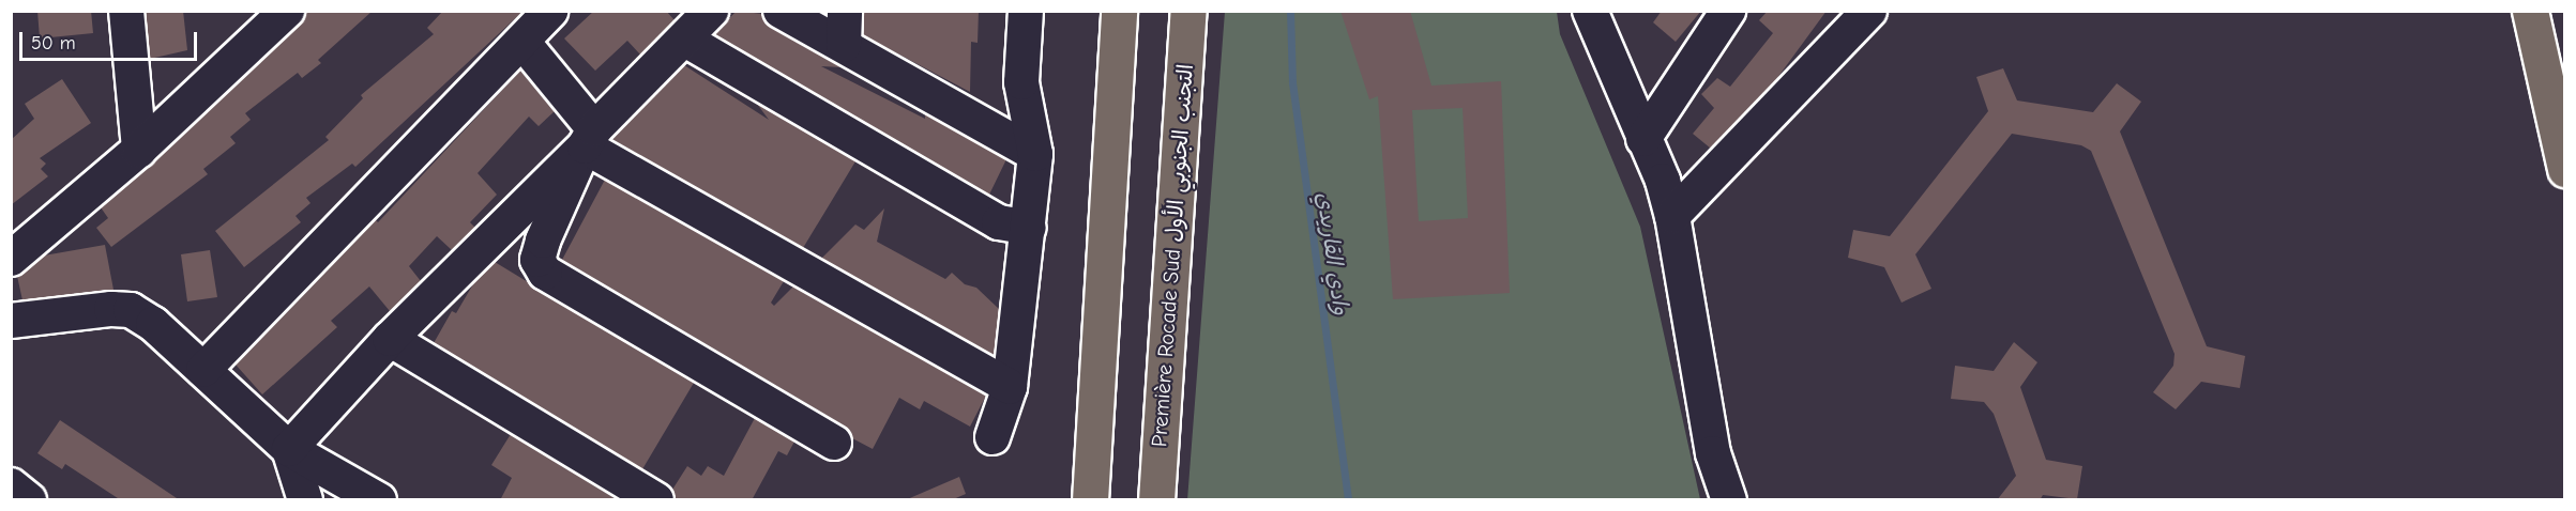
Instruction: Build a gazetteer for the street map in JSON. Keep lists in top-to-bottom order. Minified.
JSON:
{"streets":{"highway":["Première Rocade Sud التجنب الجنوبي الأول"]},"water":["وادي القاريدي"],"scale_bar":"50 m"}
